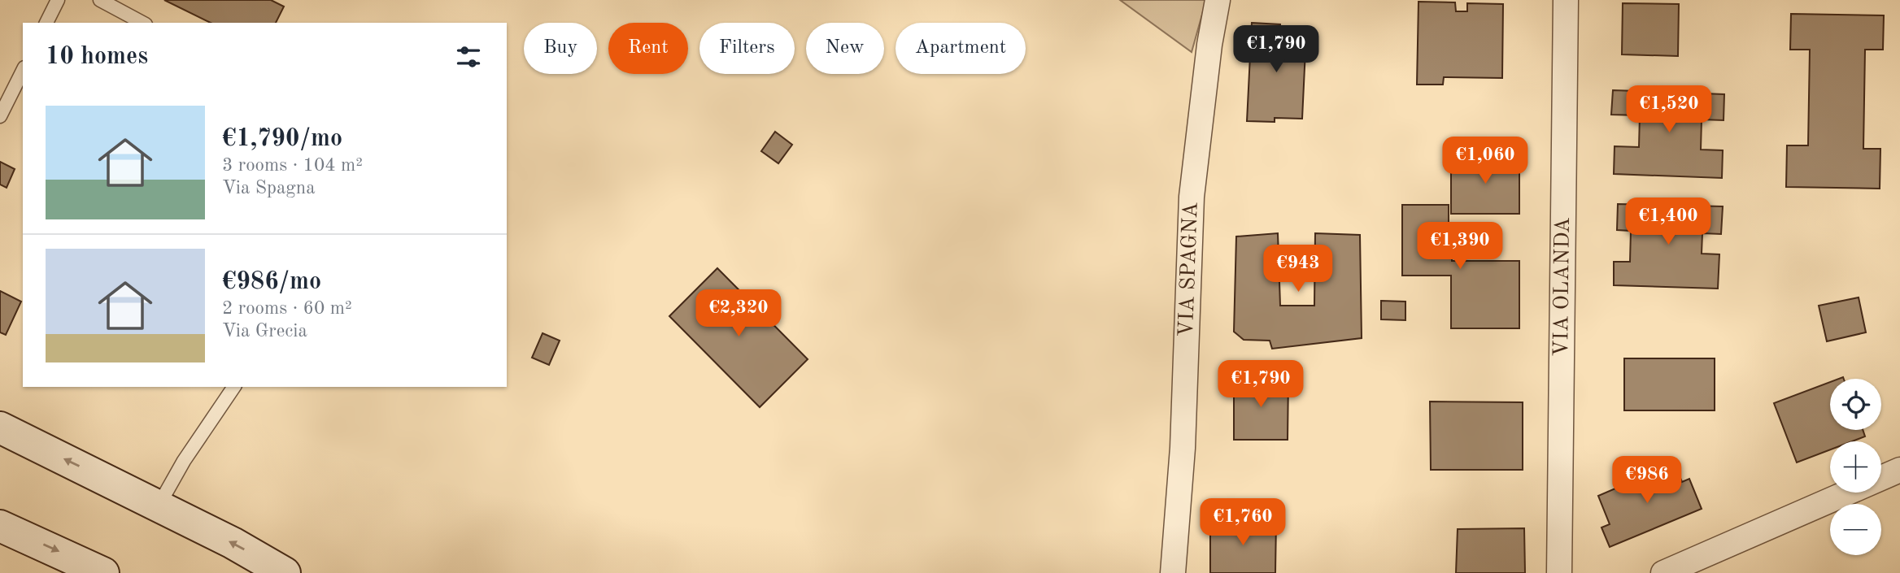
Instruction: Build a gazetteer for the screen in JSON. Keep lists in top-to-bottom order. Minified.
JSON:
{"streets":{"street":["VIA SPAGNA","VIA OLANDA"]},"page":{"chip":["Buy","Rent","Filters","New","Apartment"],"heading":"10 homes","price":["€1,790","€1,520","€1,060","€1,400","€1,390","€943","€2,320","€1,790","€986","€1,760"],"list":[{"name":"€1,790/mo","note":"3 rooms · 104 m² · Via Spagna"},{"name":"€986/mo","note":"2 rooms · 60 m² · Via Grecia"}],"map_buttons":["+","−"]}}
